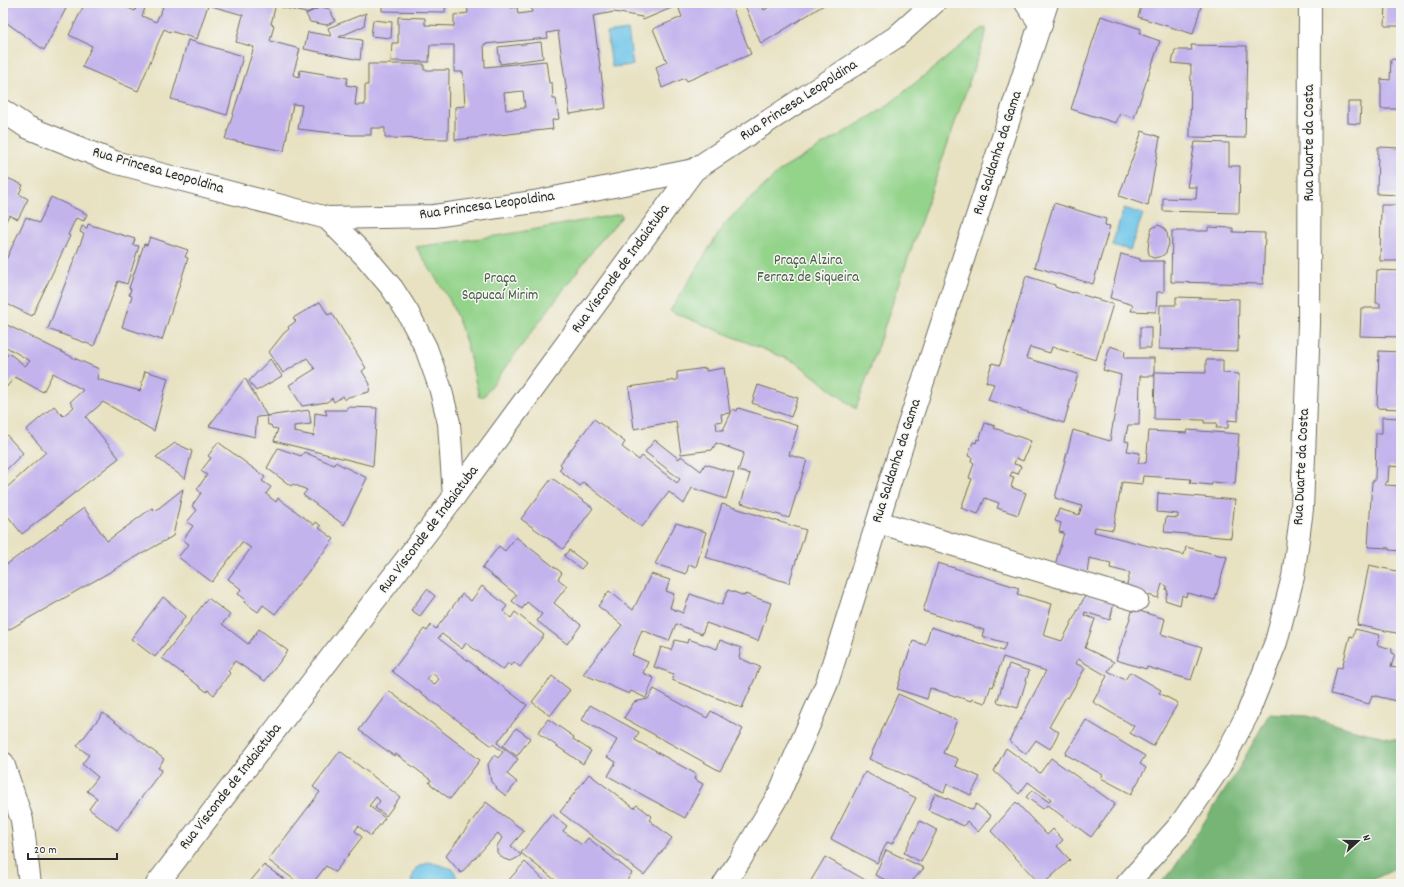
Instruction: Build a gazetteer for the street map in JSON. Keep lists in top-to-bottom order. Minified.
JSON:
{"streets":{"street":["Rua Princesa Leopoldina","Rua Duarte da Costa","Rua Saldanha da Gama","Rua Visconde de Indaiatuba"]},"crossings":[["Rua Princesa Leopoldina","Rua Visconde de Indaiatuba"]],"parks":["Praça Alzira Ferraz de Siqueira","Praça Sapucaí Mirim"],"scale_bar":"20 m","north":"right"}
